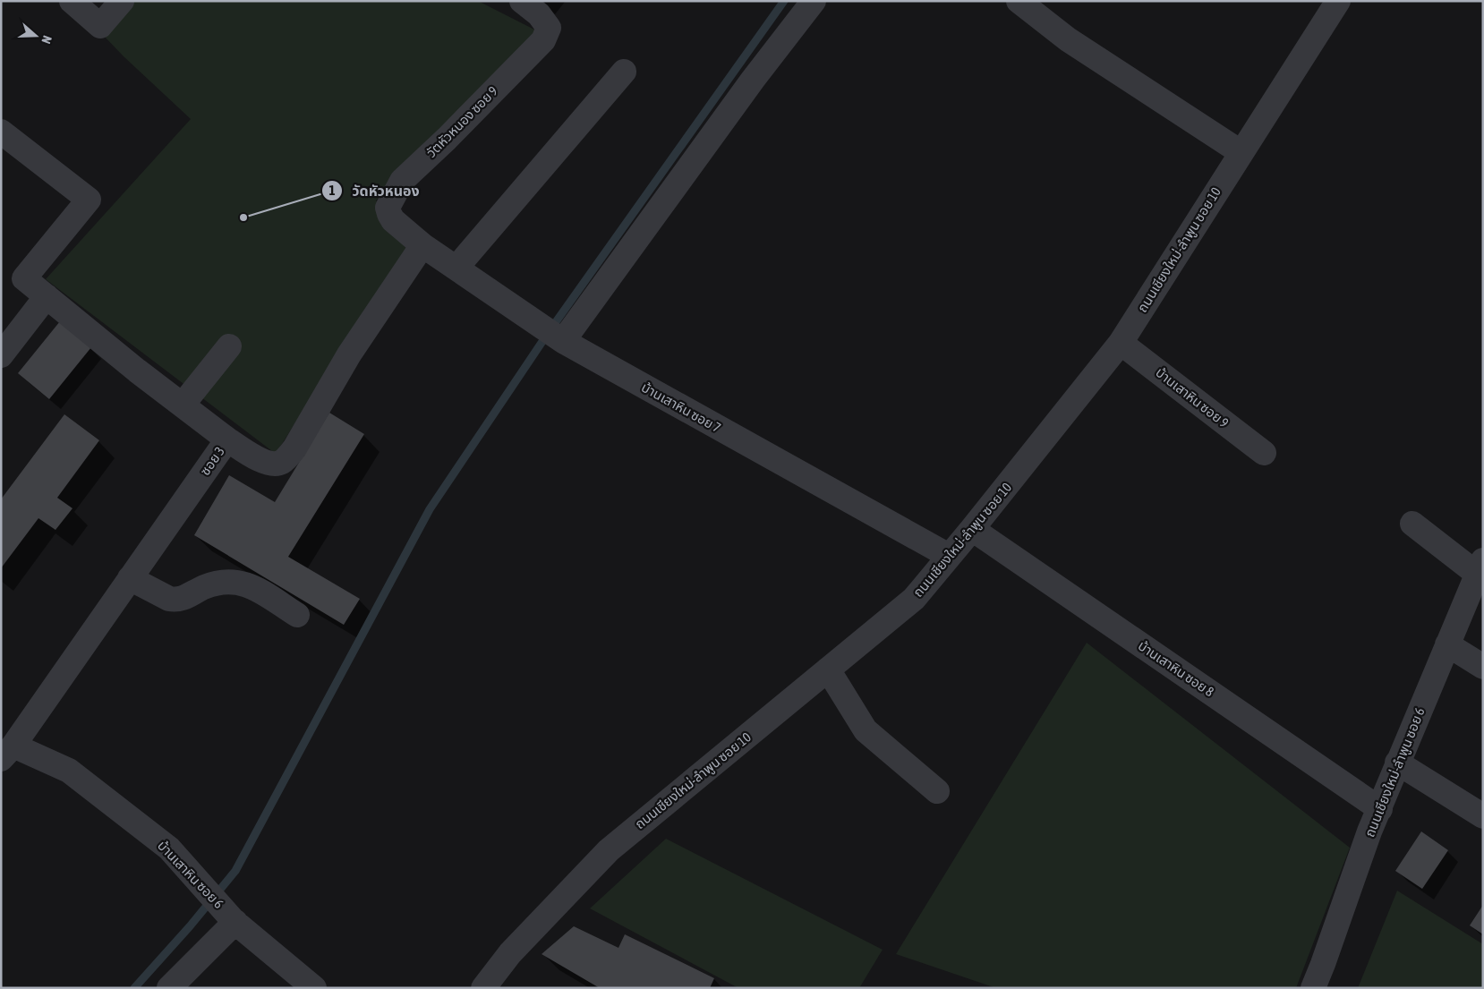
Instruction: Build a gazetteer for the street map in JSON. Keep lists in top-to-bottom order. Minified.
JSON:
{"streets":{"street":["วัตหัวหนอง ซอย 9","ถนนเชียงใหม่-ลำพูน ซอย 10","บ้านเสาหิน ซอย 9","บ้านเสาหิน ซอย 7","ซอย 3","บ้านเสาหิน ซอย 8","ถนนเชียงใหม่-ลำพูน ซอย 6","บ้านเสาหิน ซอย 6"]},"crossings":[["วัตหัวหนอง ซอย 9","บ้านเสาหิน ซอย 7"],["วัตหัวหนอง ซอย 9","ซอย 3"],["ถนนเชียงใหม่-ลำพูน ซอย 10","บ้านเสาหิน ซอย 9"],["ถนนเชียงใหม่-ลำพูน ซอย 10","บ้านเสาหิน ซอย 7"],["ถนนเชียงใหม่-ลำพูน ซอย 10","บ้านเสาหิน ซอย 8"],["บ้านเสาหิน ซอย 7","ซอย 3"],["ซอย 3","บ้านเสาหิน ซอย 6"],["บ้านเสาหิน ซอย 8","ถนนเชียงใหม่-ลำพูน ซอย 6"]],"places":["วัดหัวหนอง"],"north":"right"}
